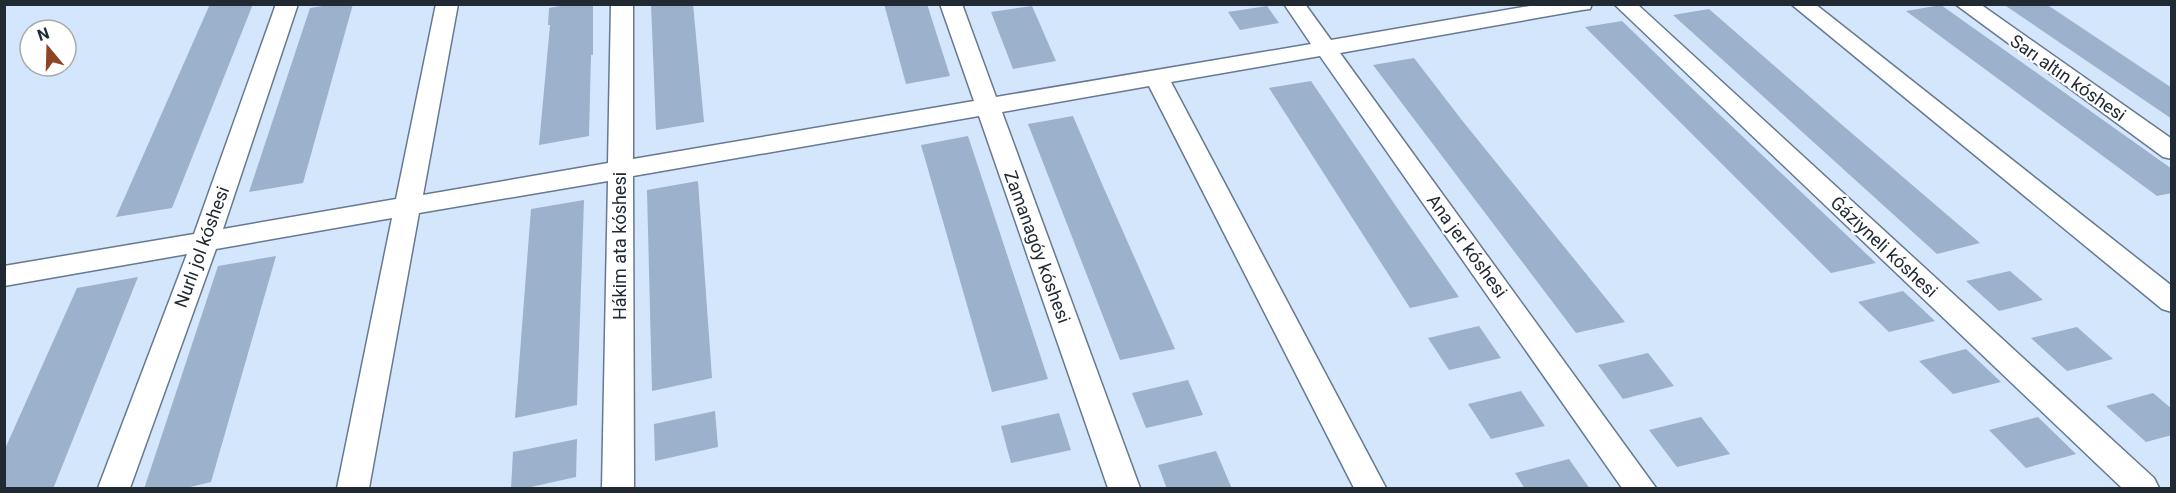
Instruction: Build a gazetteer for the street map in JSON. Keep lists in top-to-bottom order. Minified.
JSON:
{"streets":{"street":["Sarı altın kóshesi","Hákim ata kóshesi","Ana jer kóshesi","Nurlı jol kóshesi","Zamanagóy kóshesi","Ǵáziyneli kóshesi"]},"north":"top"}
